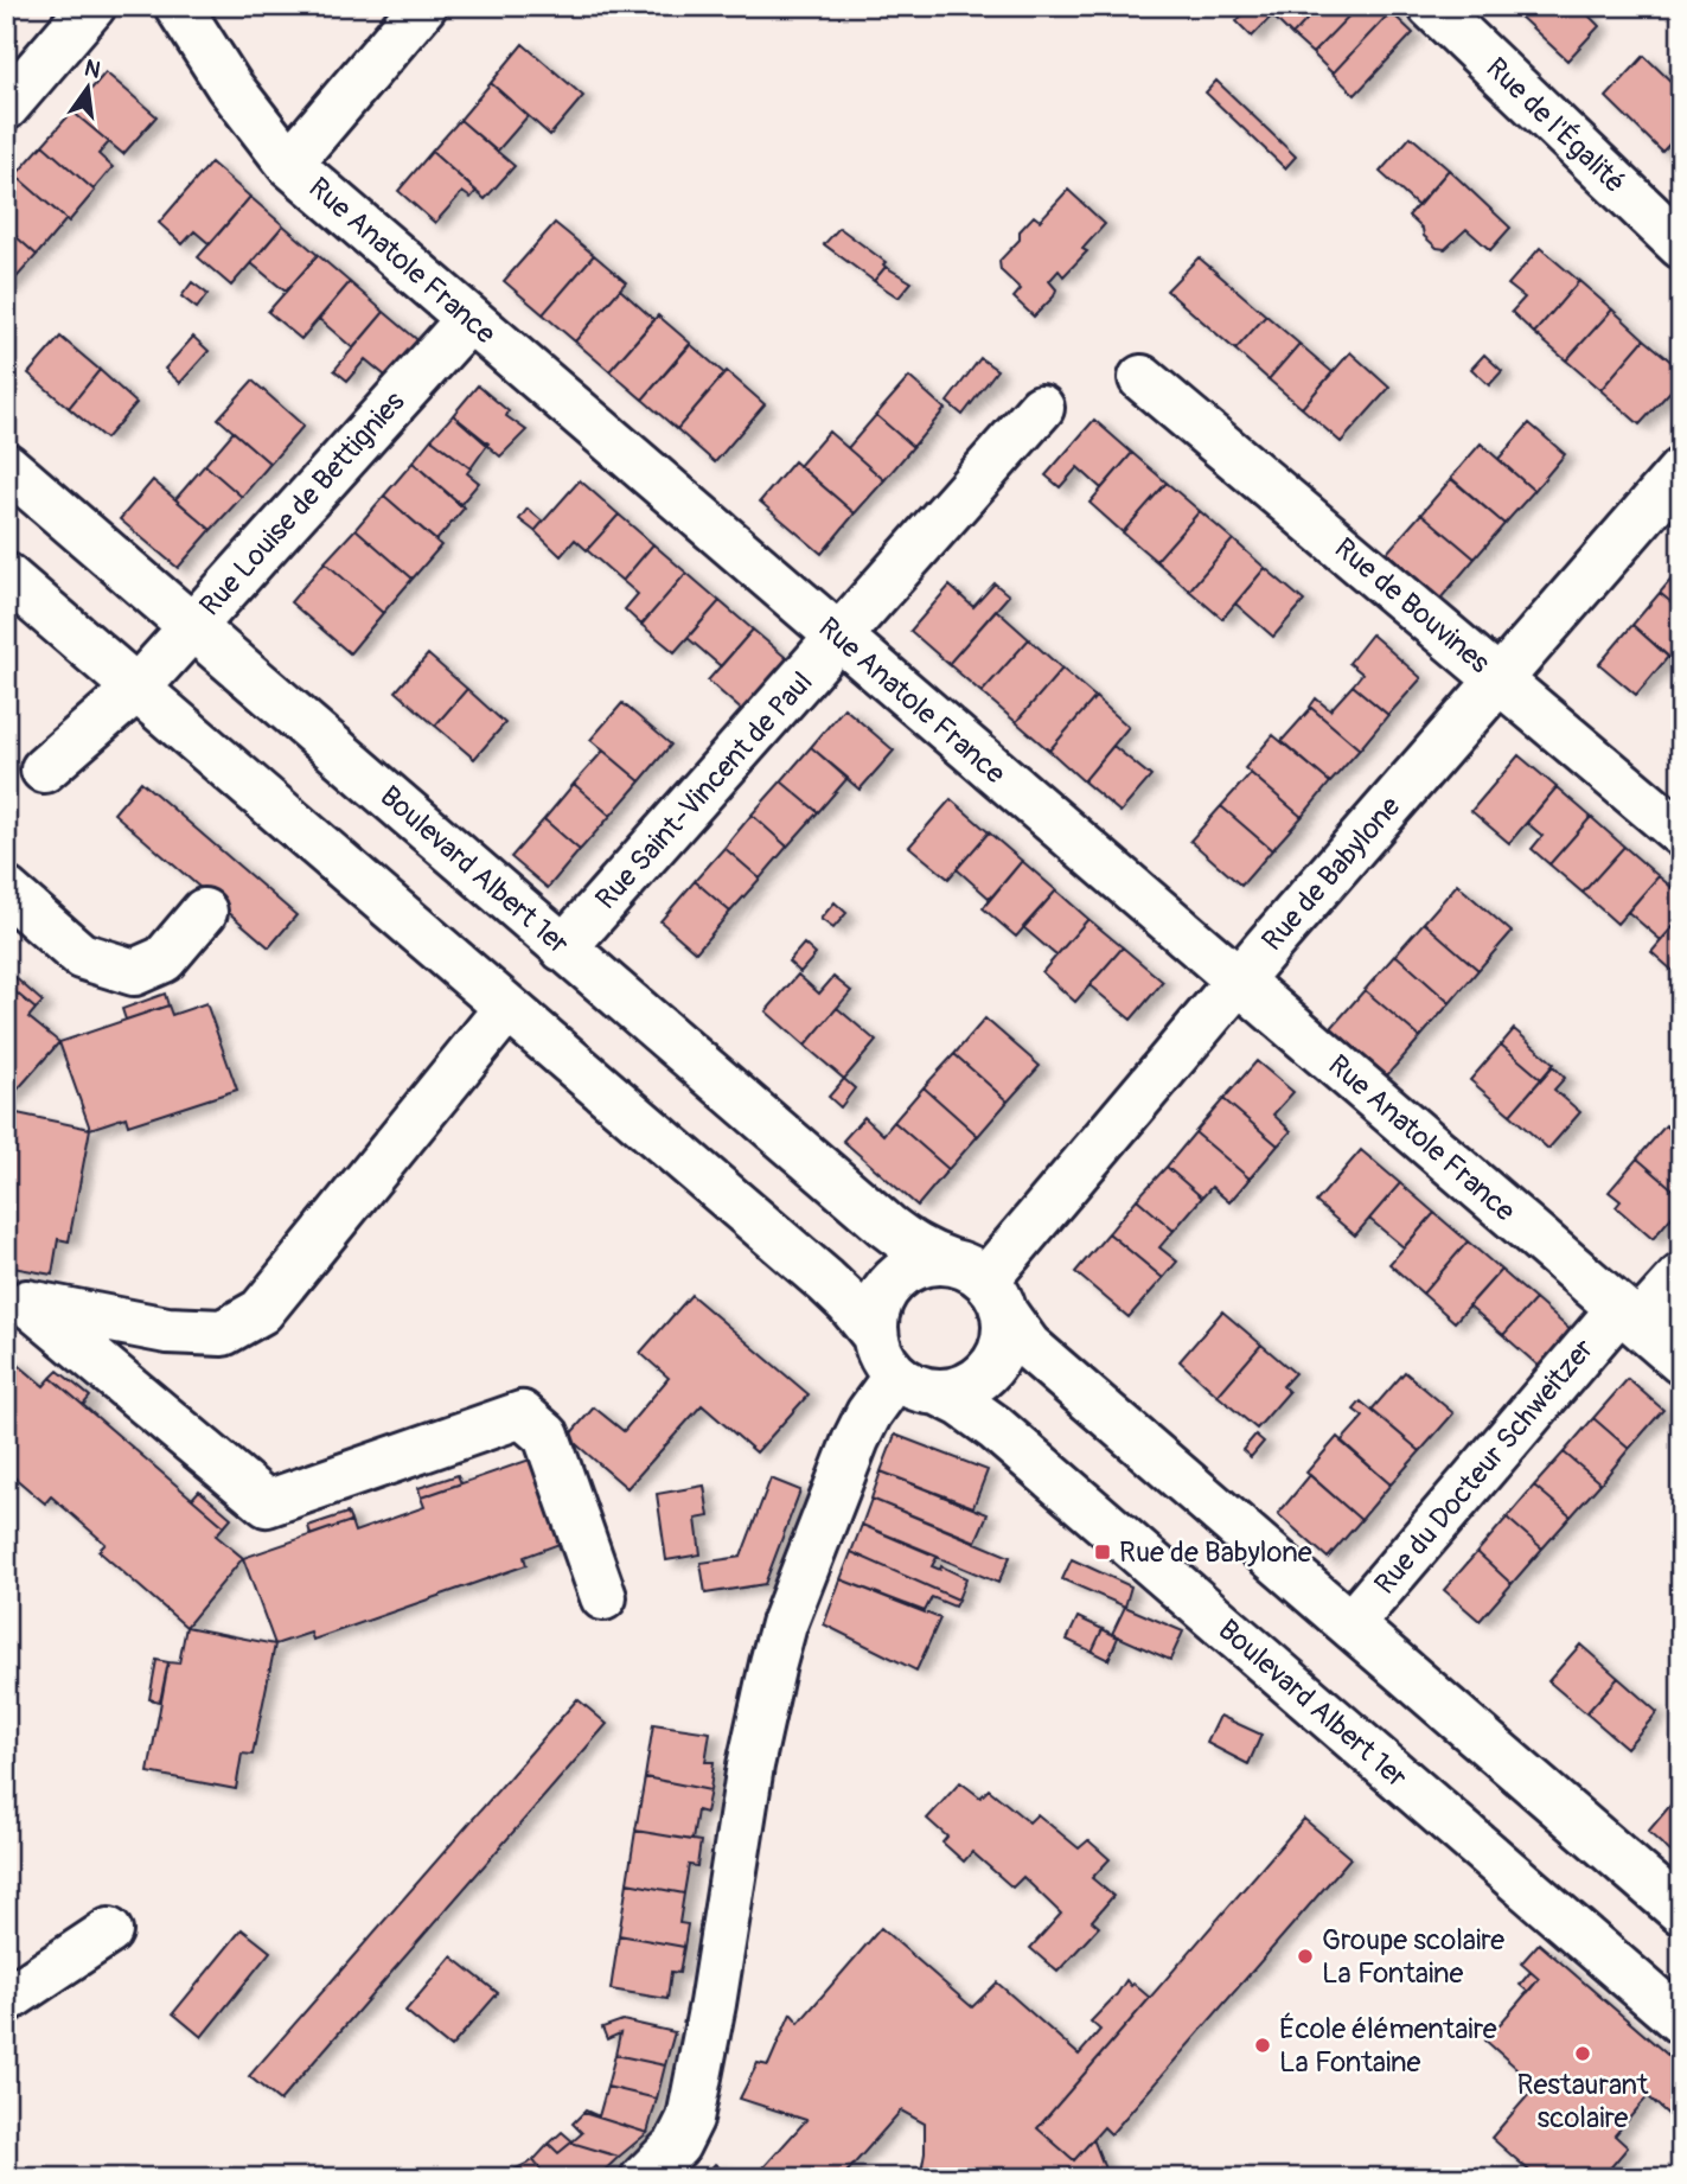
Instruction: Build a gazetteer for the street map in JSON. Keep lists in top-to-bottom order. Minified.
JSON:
{"streets":{"street":["Rue de l'Égalité","Rue Anatole France","Rue Louise de Bettignies","Rue de Bouvines","Rue Saint-Vincent de Paul","Boulevard Albert 1er","Rue de Babylone","Rue du Docteur Schweitzer"]},"crossings":[["Rue Anatole France","Rue Louise de Bettignies"],["Rue Anatole France","Rue Saint-Vincent de Paul"],["Rue Anatole France","Rue de Babylone"],["Rue Anatole France","Rue du Docteur Schweitzer"],["Rue Louise de Bettignies","Boulevard Albert 1er"],["Rue de Bouvines","Rue de Babylone"],["Rue Saint-Vincent de Paul","Boulevard Albert 1er"],["Boulevard Albert 1er","Rue de Babylone"]],"places":{"transit":["Rue de Babylone"],"other":["Groupe scolaire La Fontaine","École élémentaire La Fontaine","Restaurant scolaire"]},"north":"top"}
